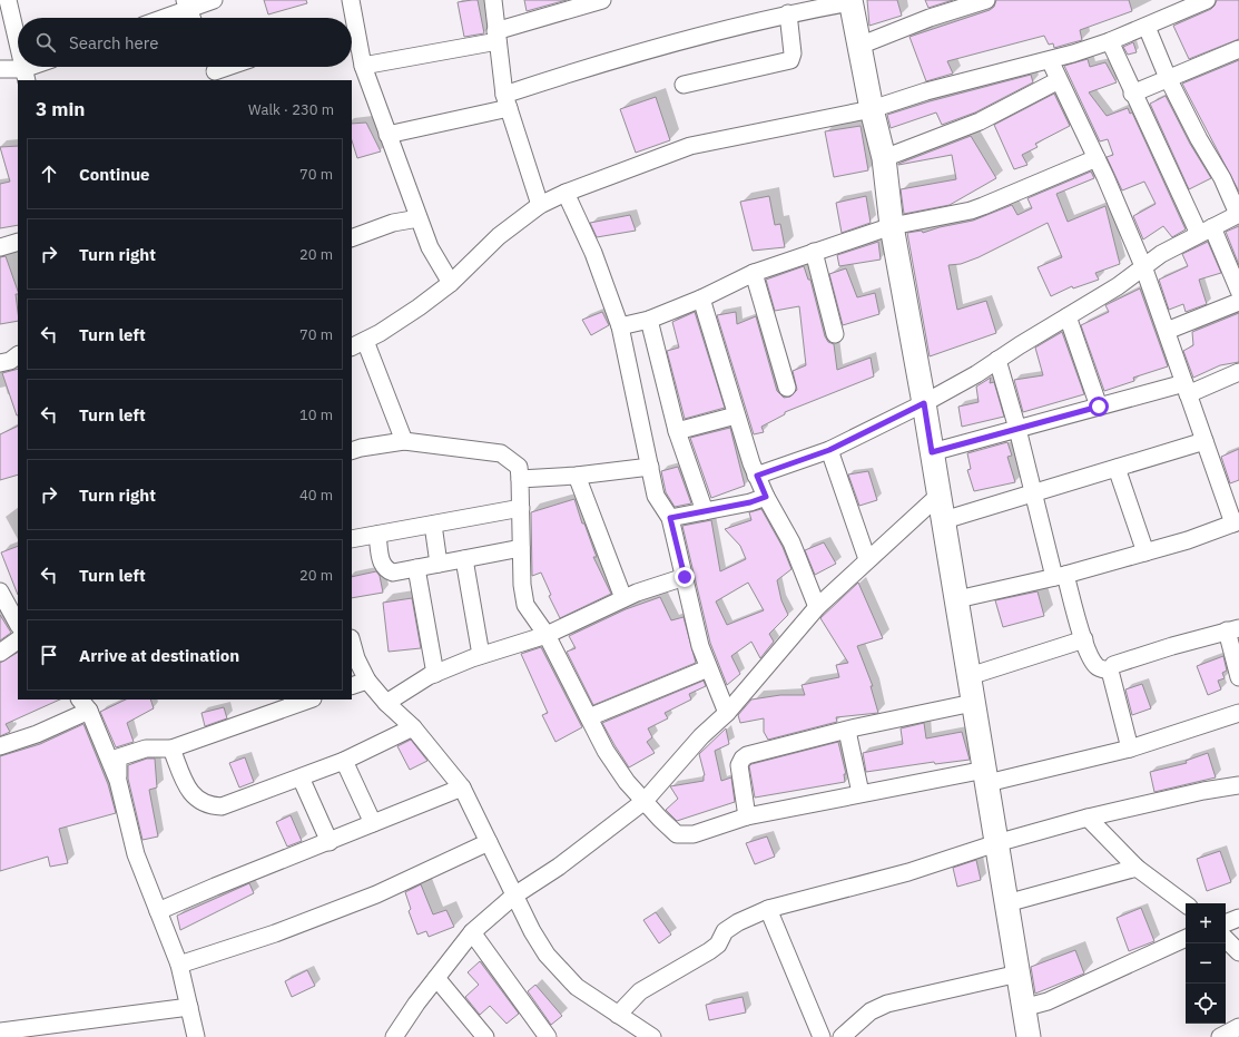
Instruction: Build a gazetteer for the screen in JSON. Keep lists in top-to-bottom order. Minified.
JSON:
{"page":{"search":"Search here","heading":["3 min","Walk · 230 m"],"list":[["Continue","70 m"],["Turn right","20 m"],["Turn left","70 m"],["Turn left","10 m"],["Turn right","40 m"],["Turn left","20 m"],"Arrive at destination"],"map_buttons":["+","−"]}}
